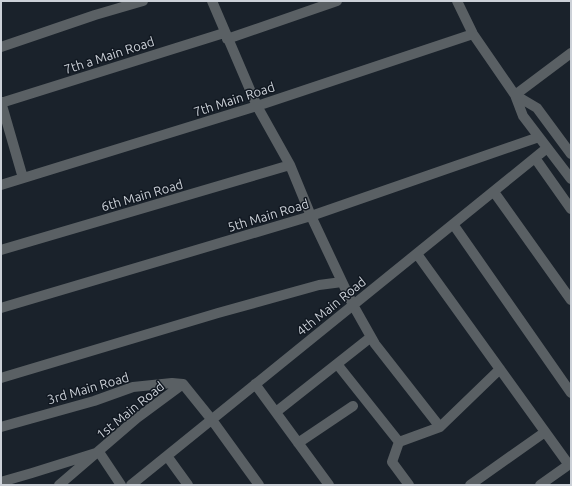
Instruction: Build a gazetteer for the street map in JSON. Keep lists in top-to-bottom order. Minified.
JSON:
{"streets":{"street":["7th a Main Road","7th Main Road","6th Main Road","5th Main Road","4th Main Road","3rd Main Road","1st Main Road"]},"crossings":[["4th Main Road","1st Main Road"],["3rd Main Road","1st Main Road"]]}
